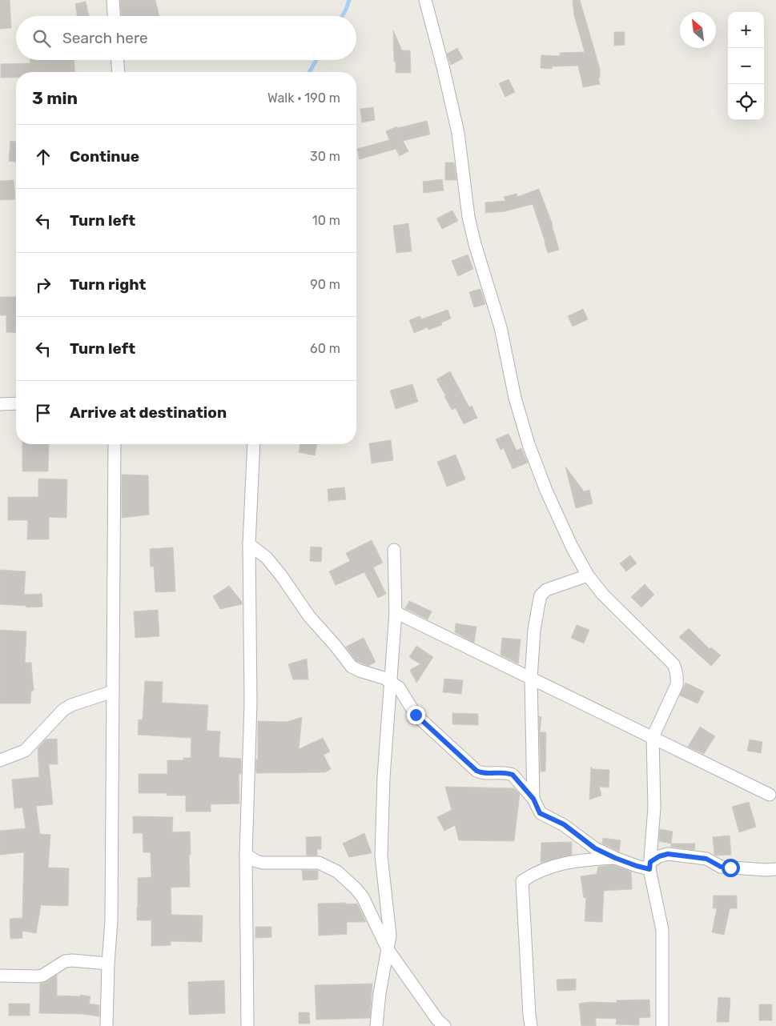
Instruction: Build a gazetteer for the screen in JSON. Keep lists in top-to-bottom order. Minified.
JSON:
{"north":"top left","page":{"map_buttons":["+","−"],"search":"Search here","heading":["3 min","Walk · 190 m"],"list":[["Continue","30 m"],["Turn left","10 m"],["Turn right","90 m"],["Turn left","60 m"],"Arrive at destination"]}}
